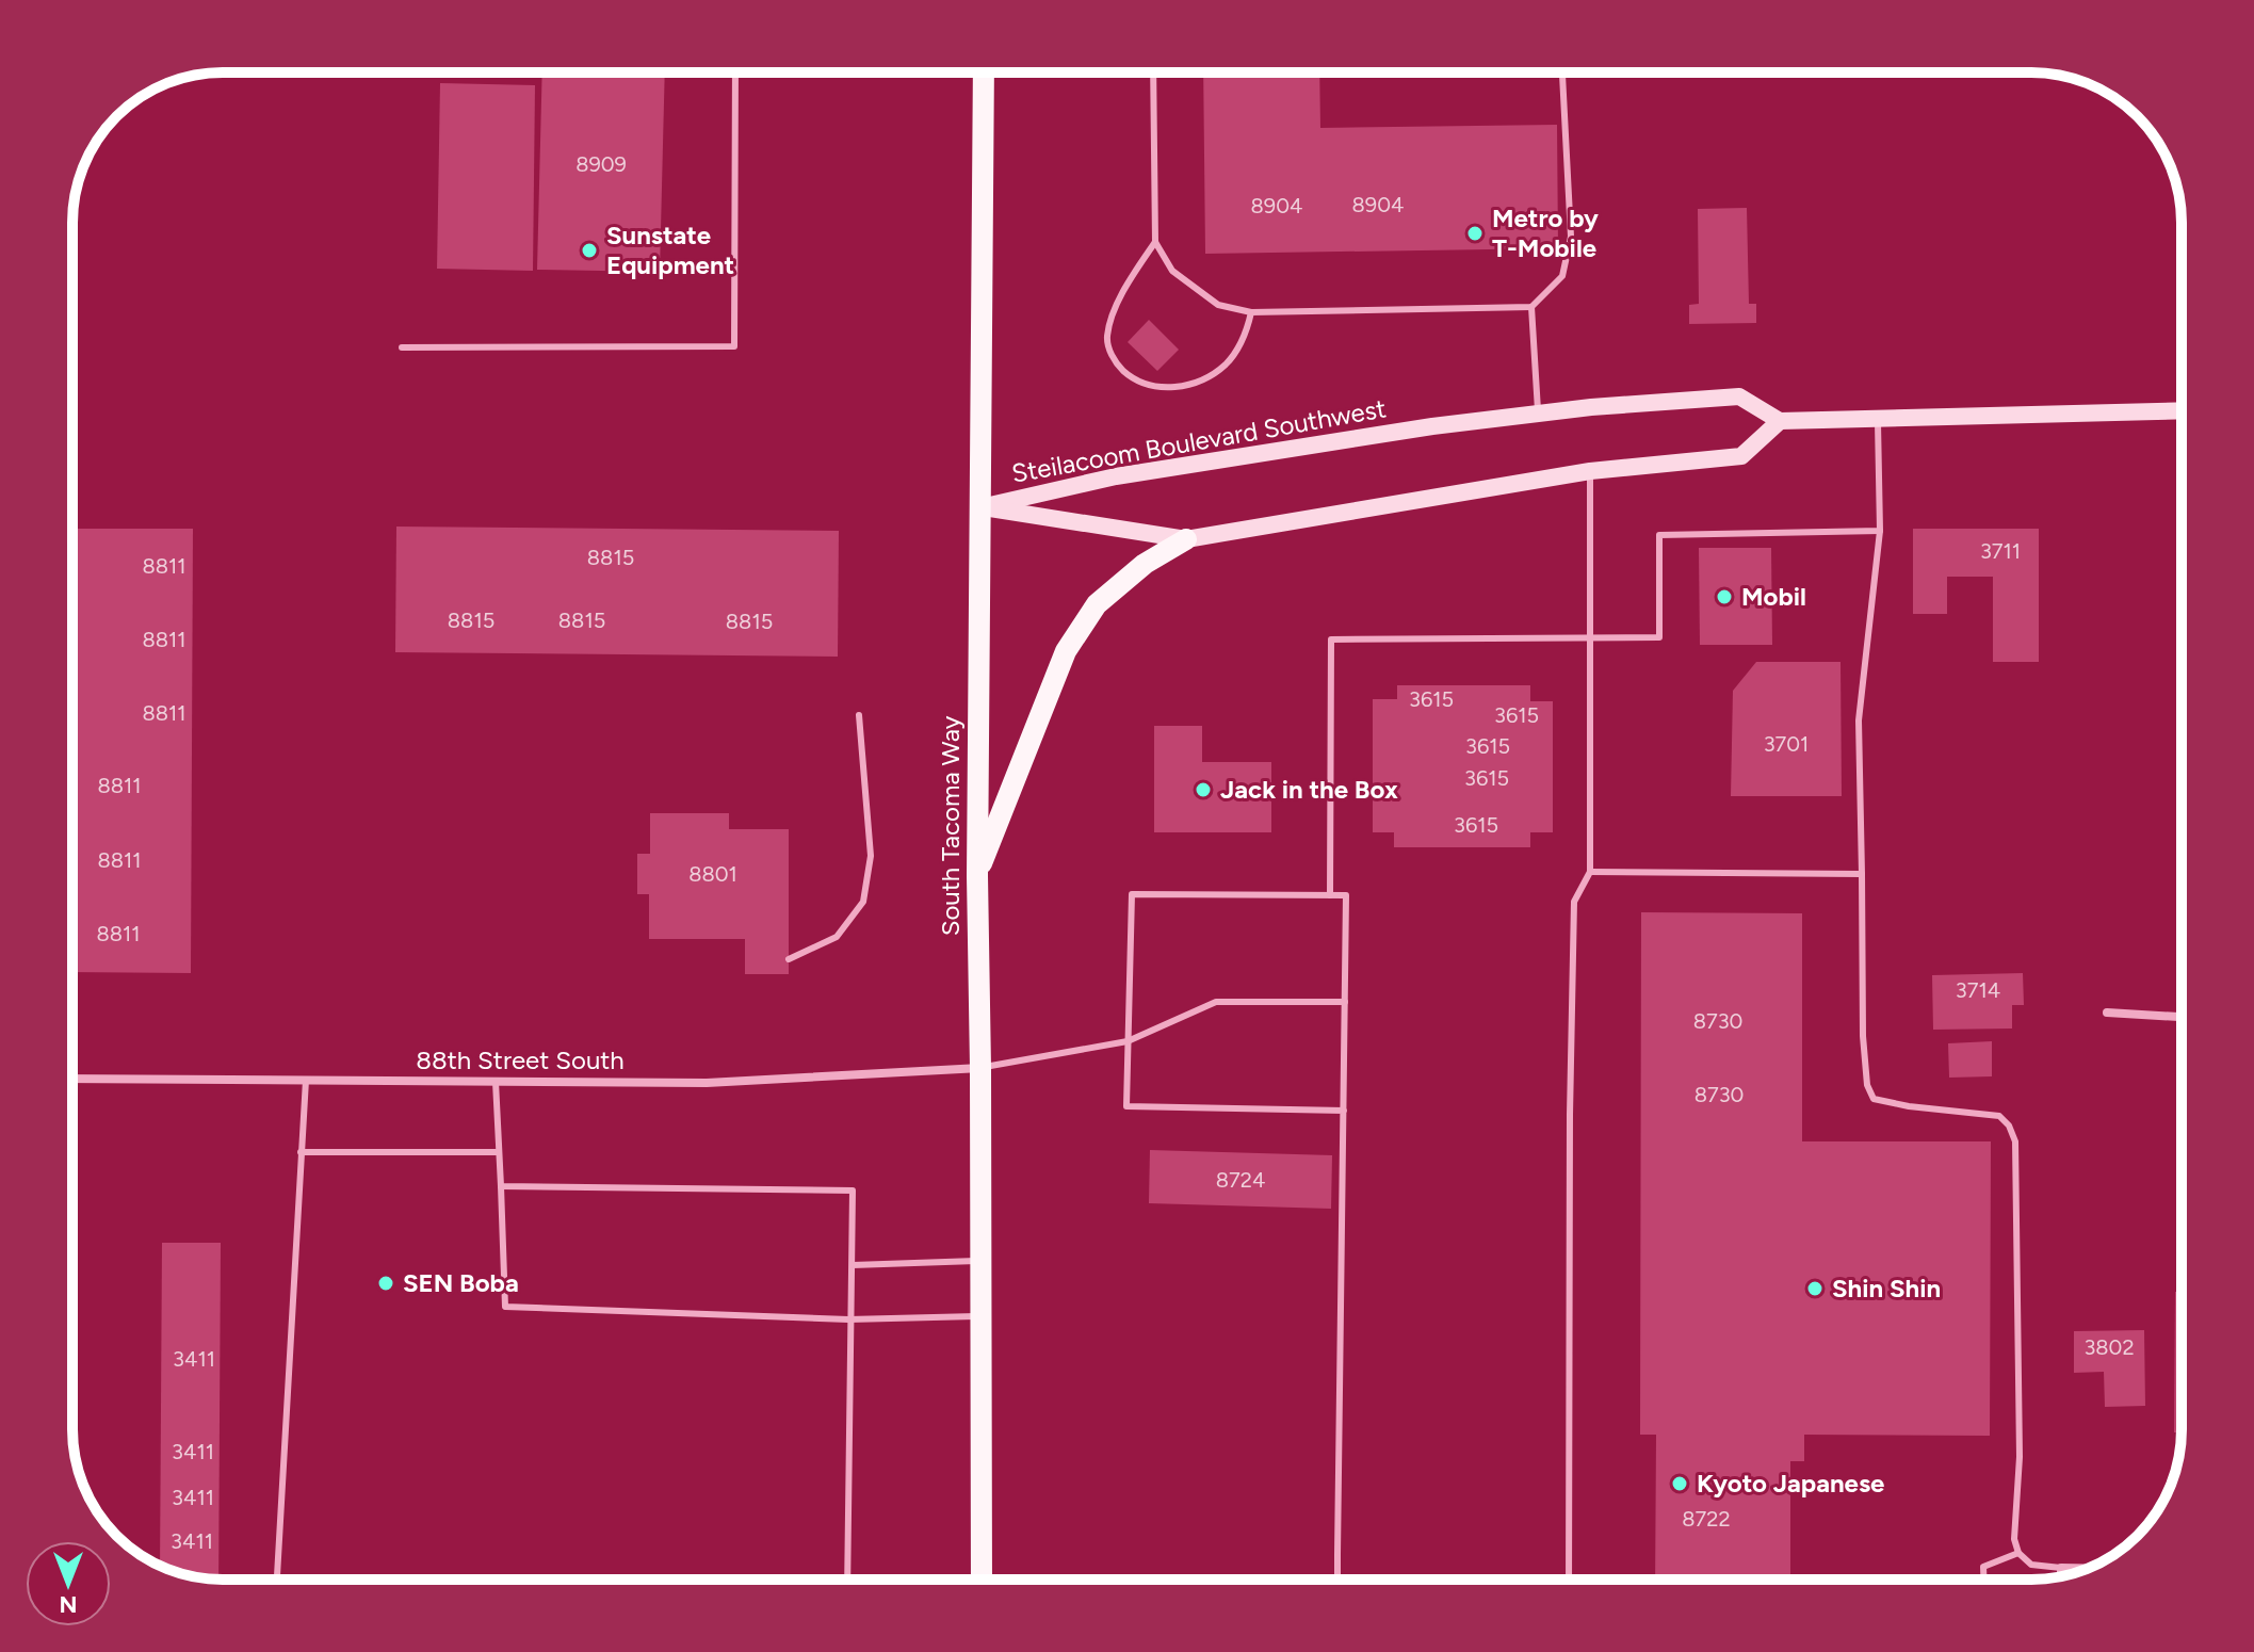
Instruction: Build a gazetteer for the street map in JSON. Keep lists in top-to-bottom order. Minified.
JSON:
{"streets":{"main road":["Steilacoom Boulevard Southwest","South Tacoma Way"],"street":["88th Street South"]},"crossings":[["Steilacoom Boulevard Southwest","South Tacoma Way"],["South Tacoma Way","88th Street South"]],"places":["Metro by T-Mobile","Sunstate Equipment","Mobil","Jack in the Box","SEN Boba","Shin Shin","Kyoto Japanese"],"house_numbers":["8909","8904","8904","3711","8815","8811","8815","8815","8815","8811","3615","8811","3615","3701","3615","3615","8811","3615","8811","8801","8811","3714","8730","8730","8724","3802","3411","3411","3411","8722","3411"],"north":"bottom"}
